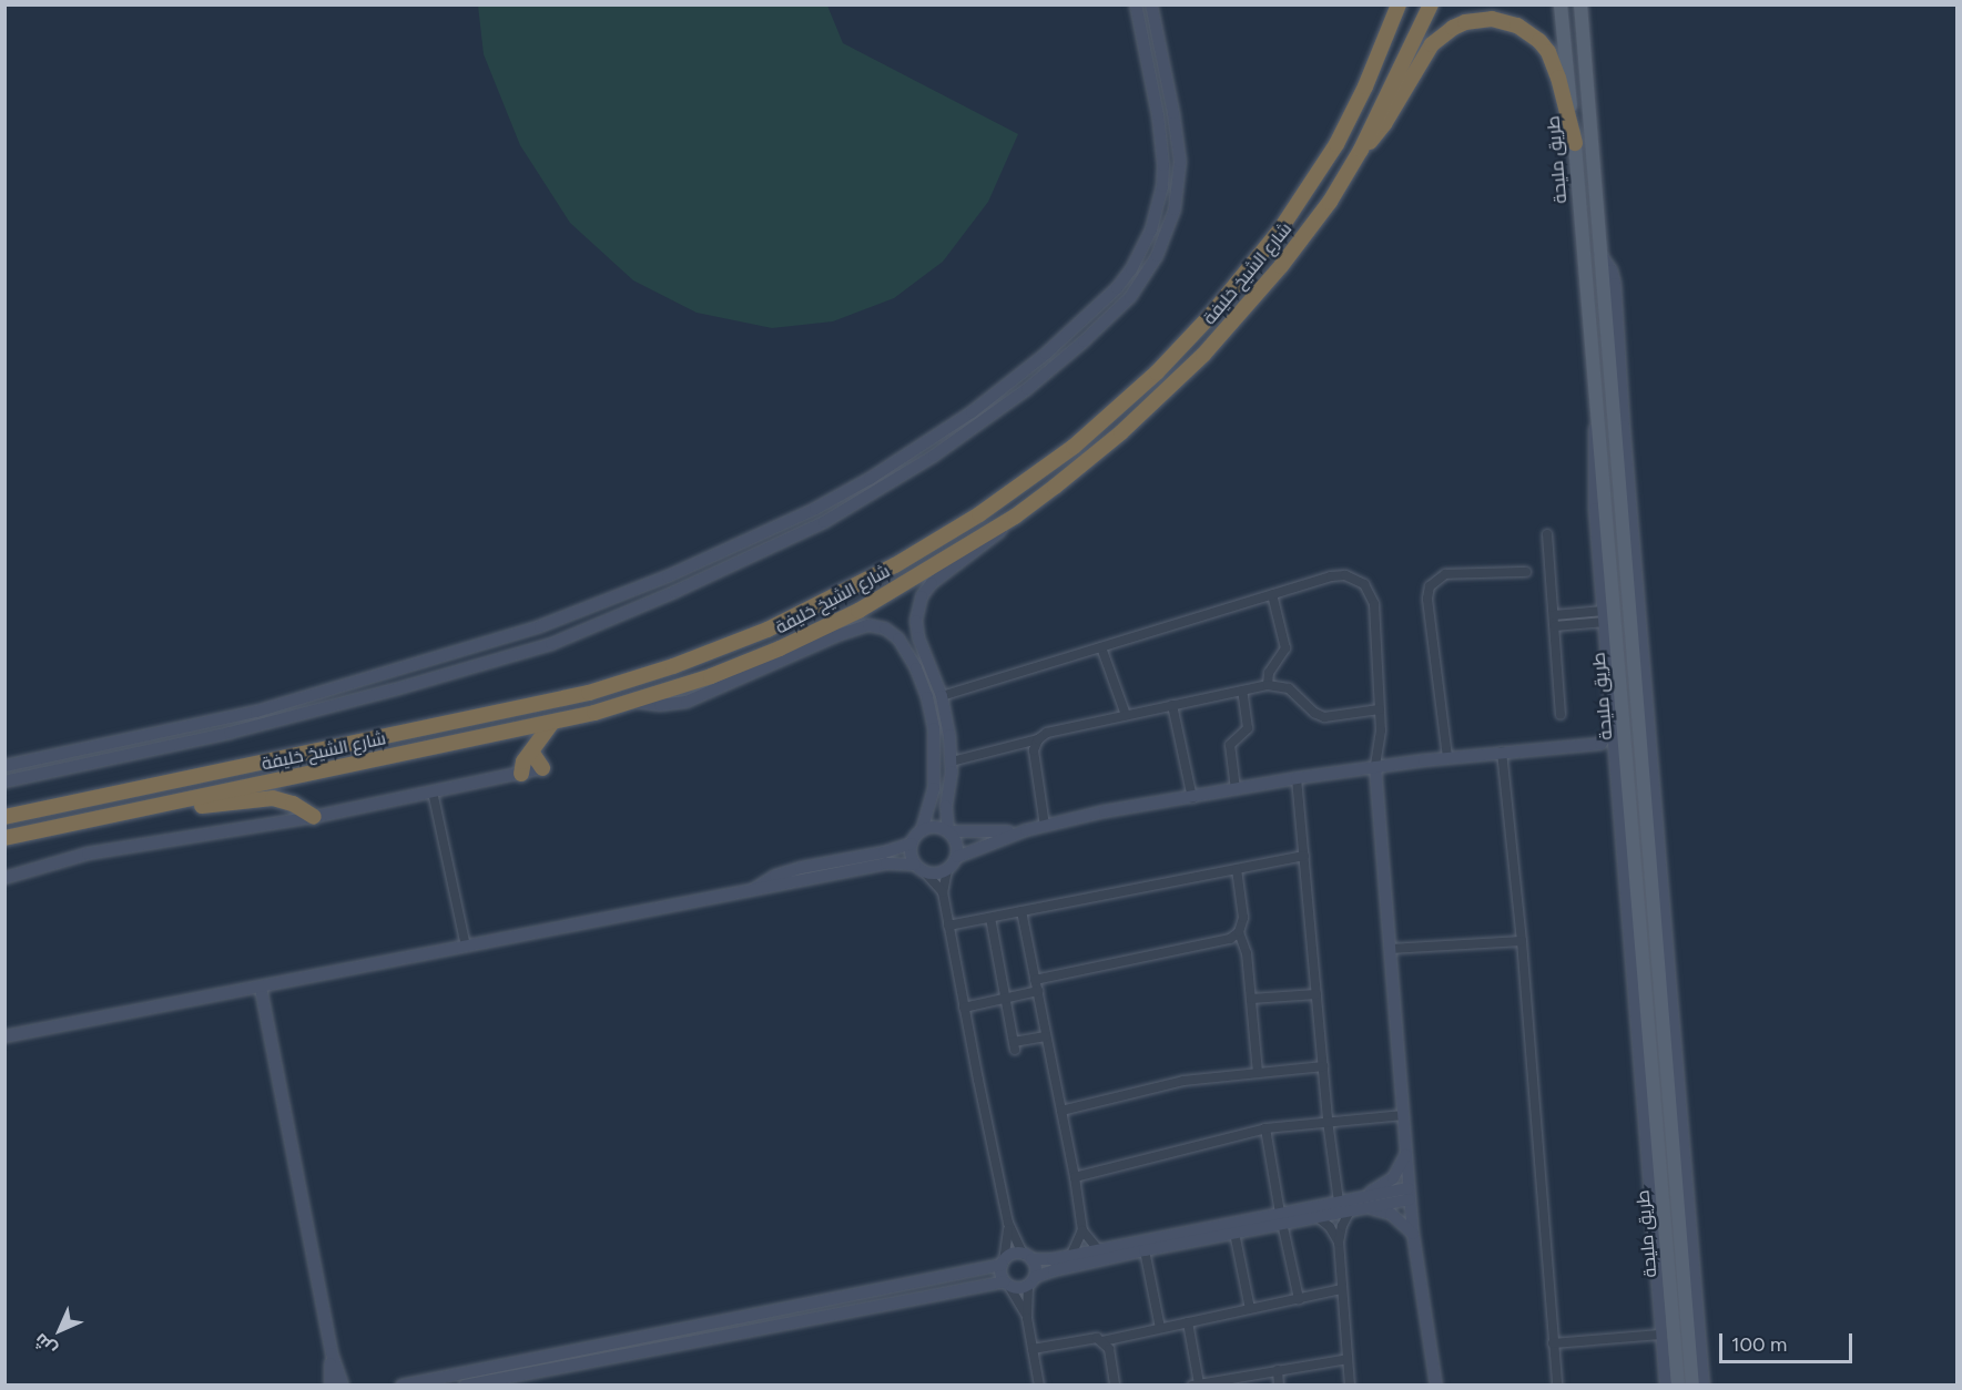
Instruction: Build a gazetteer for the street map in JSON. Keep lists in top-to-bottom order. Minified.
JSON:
{"streets":{"highway":["شارع الشيخ خليفة"],"main road":["طريق مليحة"]},"scale_bar":"100 m","north":"bottom left"}
